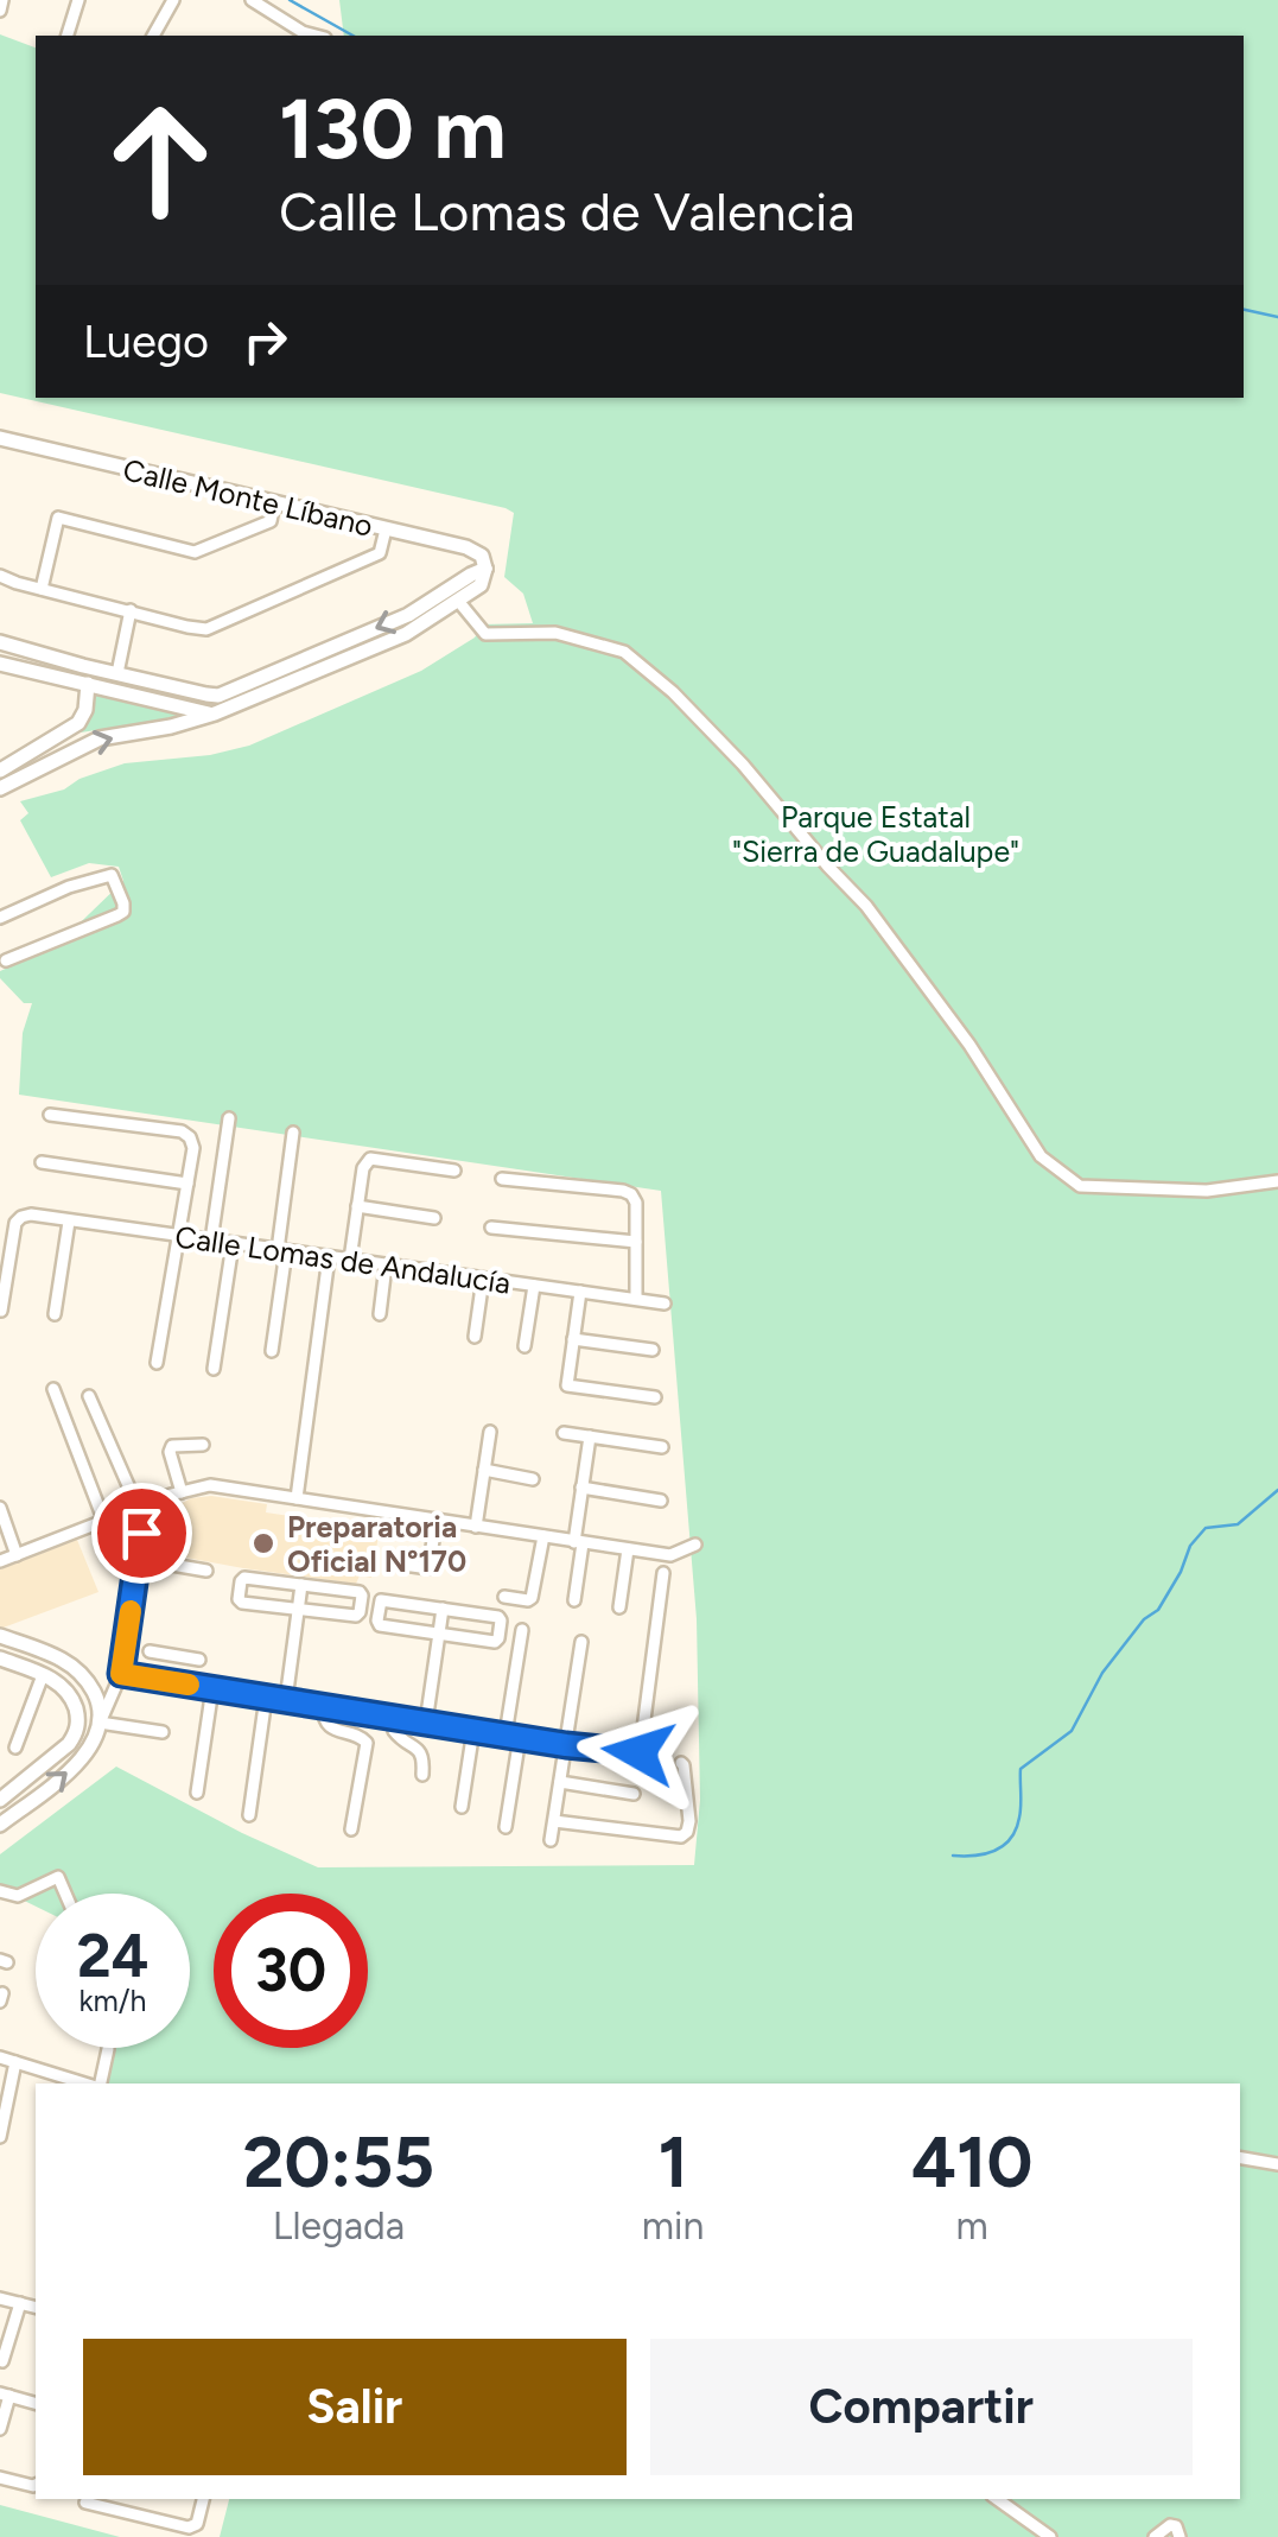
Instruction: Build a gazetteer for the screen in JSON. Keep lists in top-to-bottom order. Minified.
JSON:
{"streets":{"street":["Calle Monte Líbano","Calle Lomas de Andalucía"]},"parks":["Parque Estatal \"Sierra de Guadalupe\""],"places":["Preparatoria Oficial N°170"],"page":{"turn":["130 m","Calle Lomas de Valencia"],"then":"Luego","speed":"24 km/h","limit":"30","eta":["20:55","Llegada","1","min","410","m"],"buttons":["Salir","Compartir"]}}
